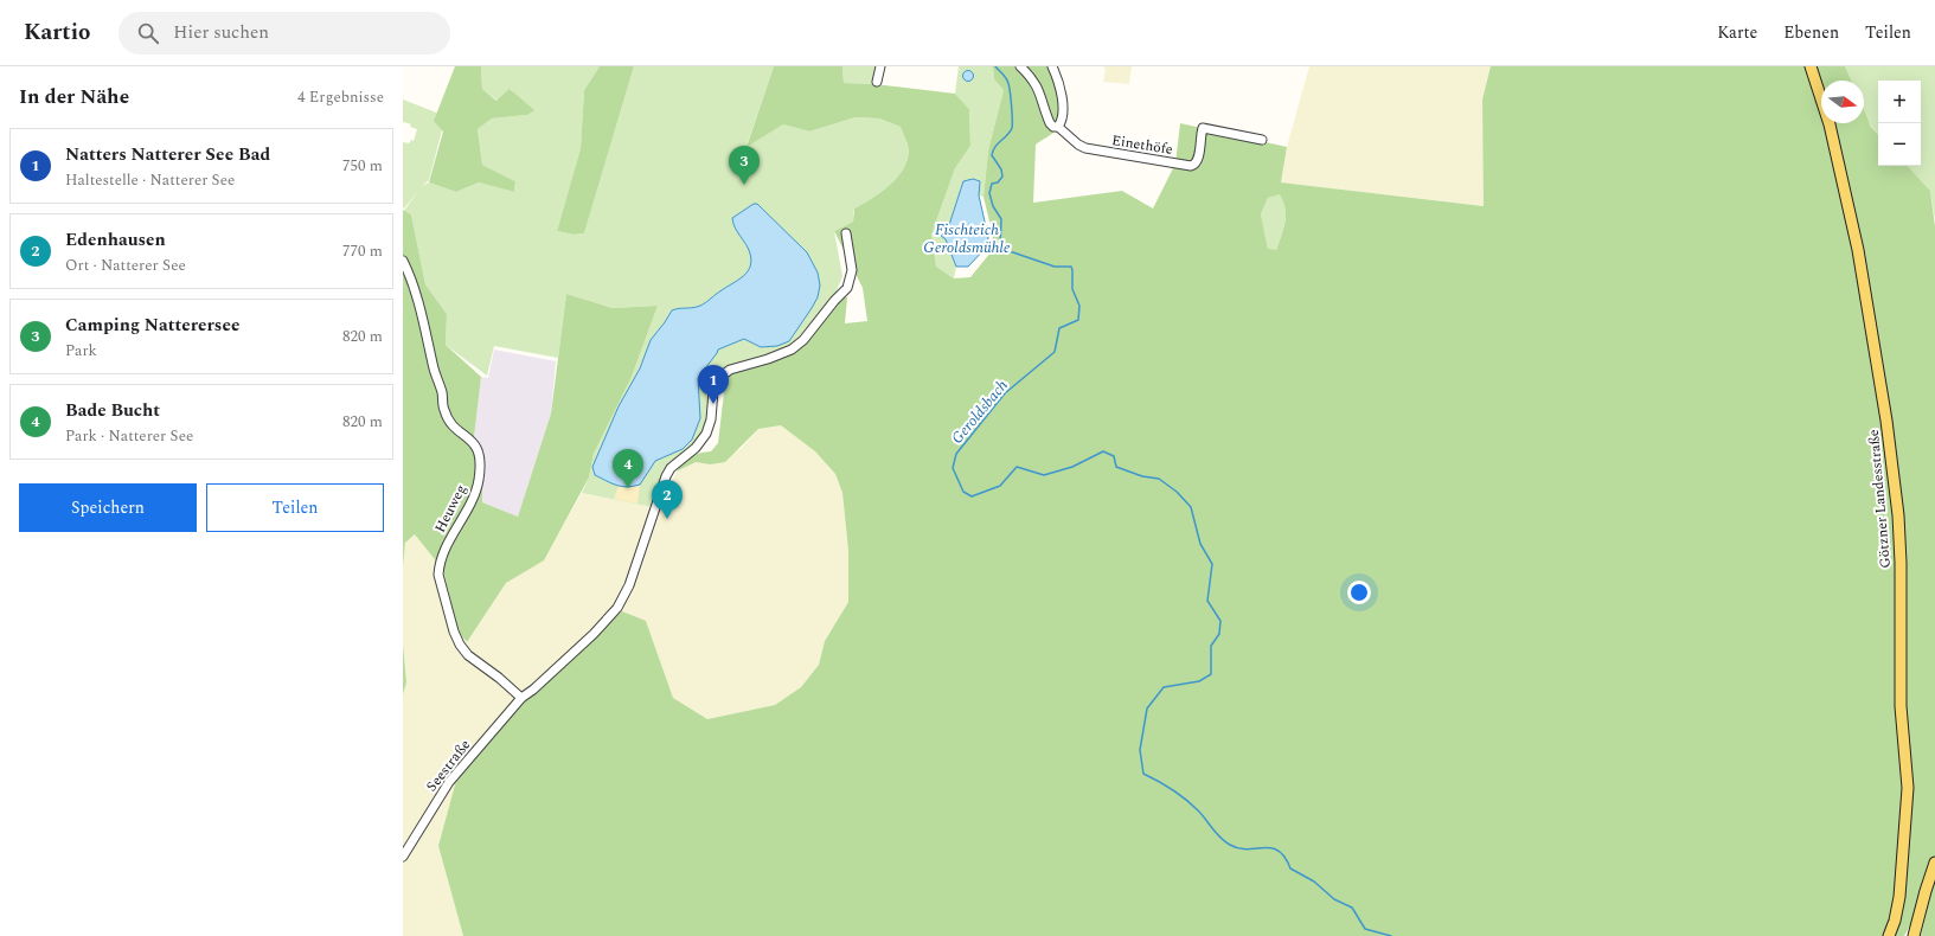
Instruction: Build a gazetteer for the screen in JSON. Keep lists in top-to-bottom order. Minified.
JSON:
{"streets":{"main road":["Götzner Landesstraße"],"street":["Einethöfe","Heuweg","Seestraße"]},"crossings":[["Heuweg","Seestraße"]],"water":["Fischteich Geroldsmühle","Geroldsbach"],"north":"right","page":{"header":"Kartio","search":"Hier suchen","nav":["Karte","Ebenen","Teilen"],"heading":["In der Nähe","4 Ergebnisse"],"map_buttons":["+","−"],"list":[{"mark":"1","name":"Natters Natterer See Bad","note":"Haltestelle · Natterer See","value":"750 m"},{"mark":"2","name":"Edenhausen","note":"Ort · Natterer See","value":"770 m"},{"mark":"3","name":"Camping Natterersee","note":"Park","value":"820 m"},{"mark":"4","name":"Bade Bucht","note":"Park · Natterer See","value":"820 m"}],"pins":["3","1","4","2"],"buttons":["Speichern","Teilen"]}}
